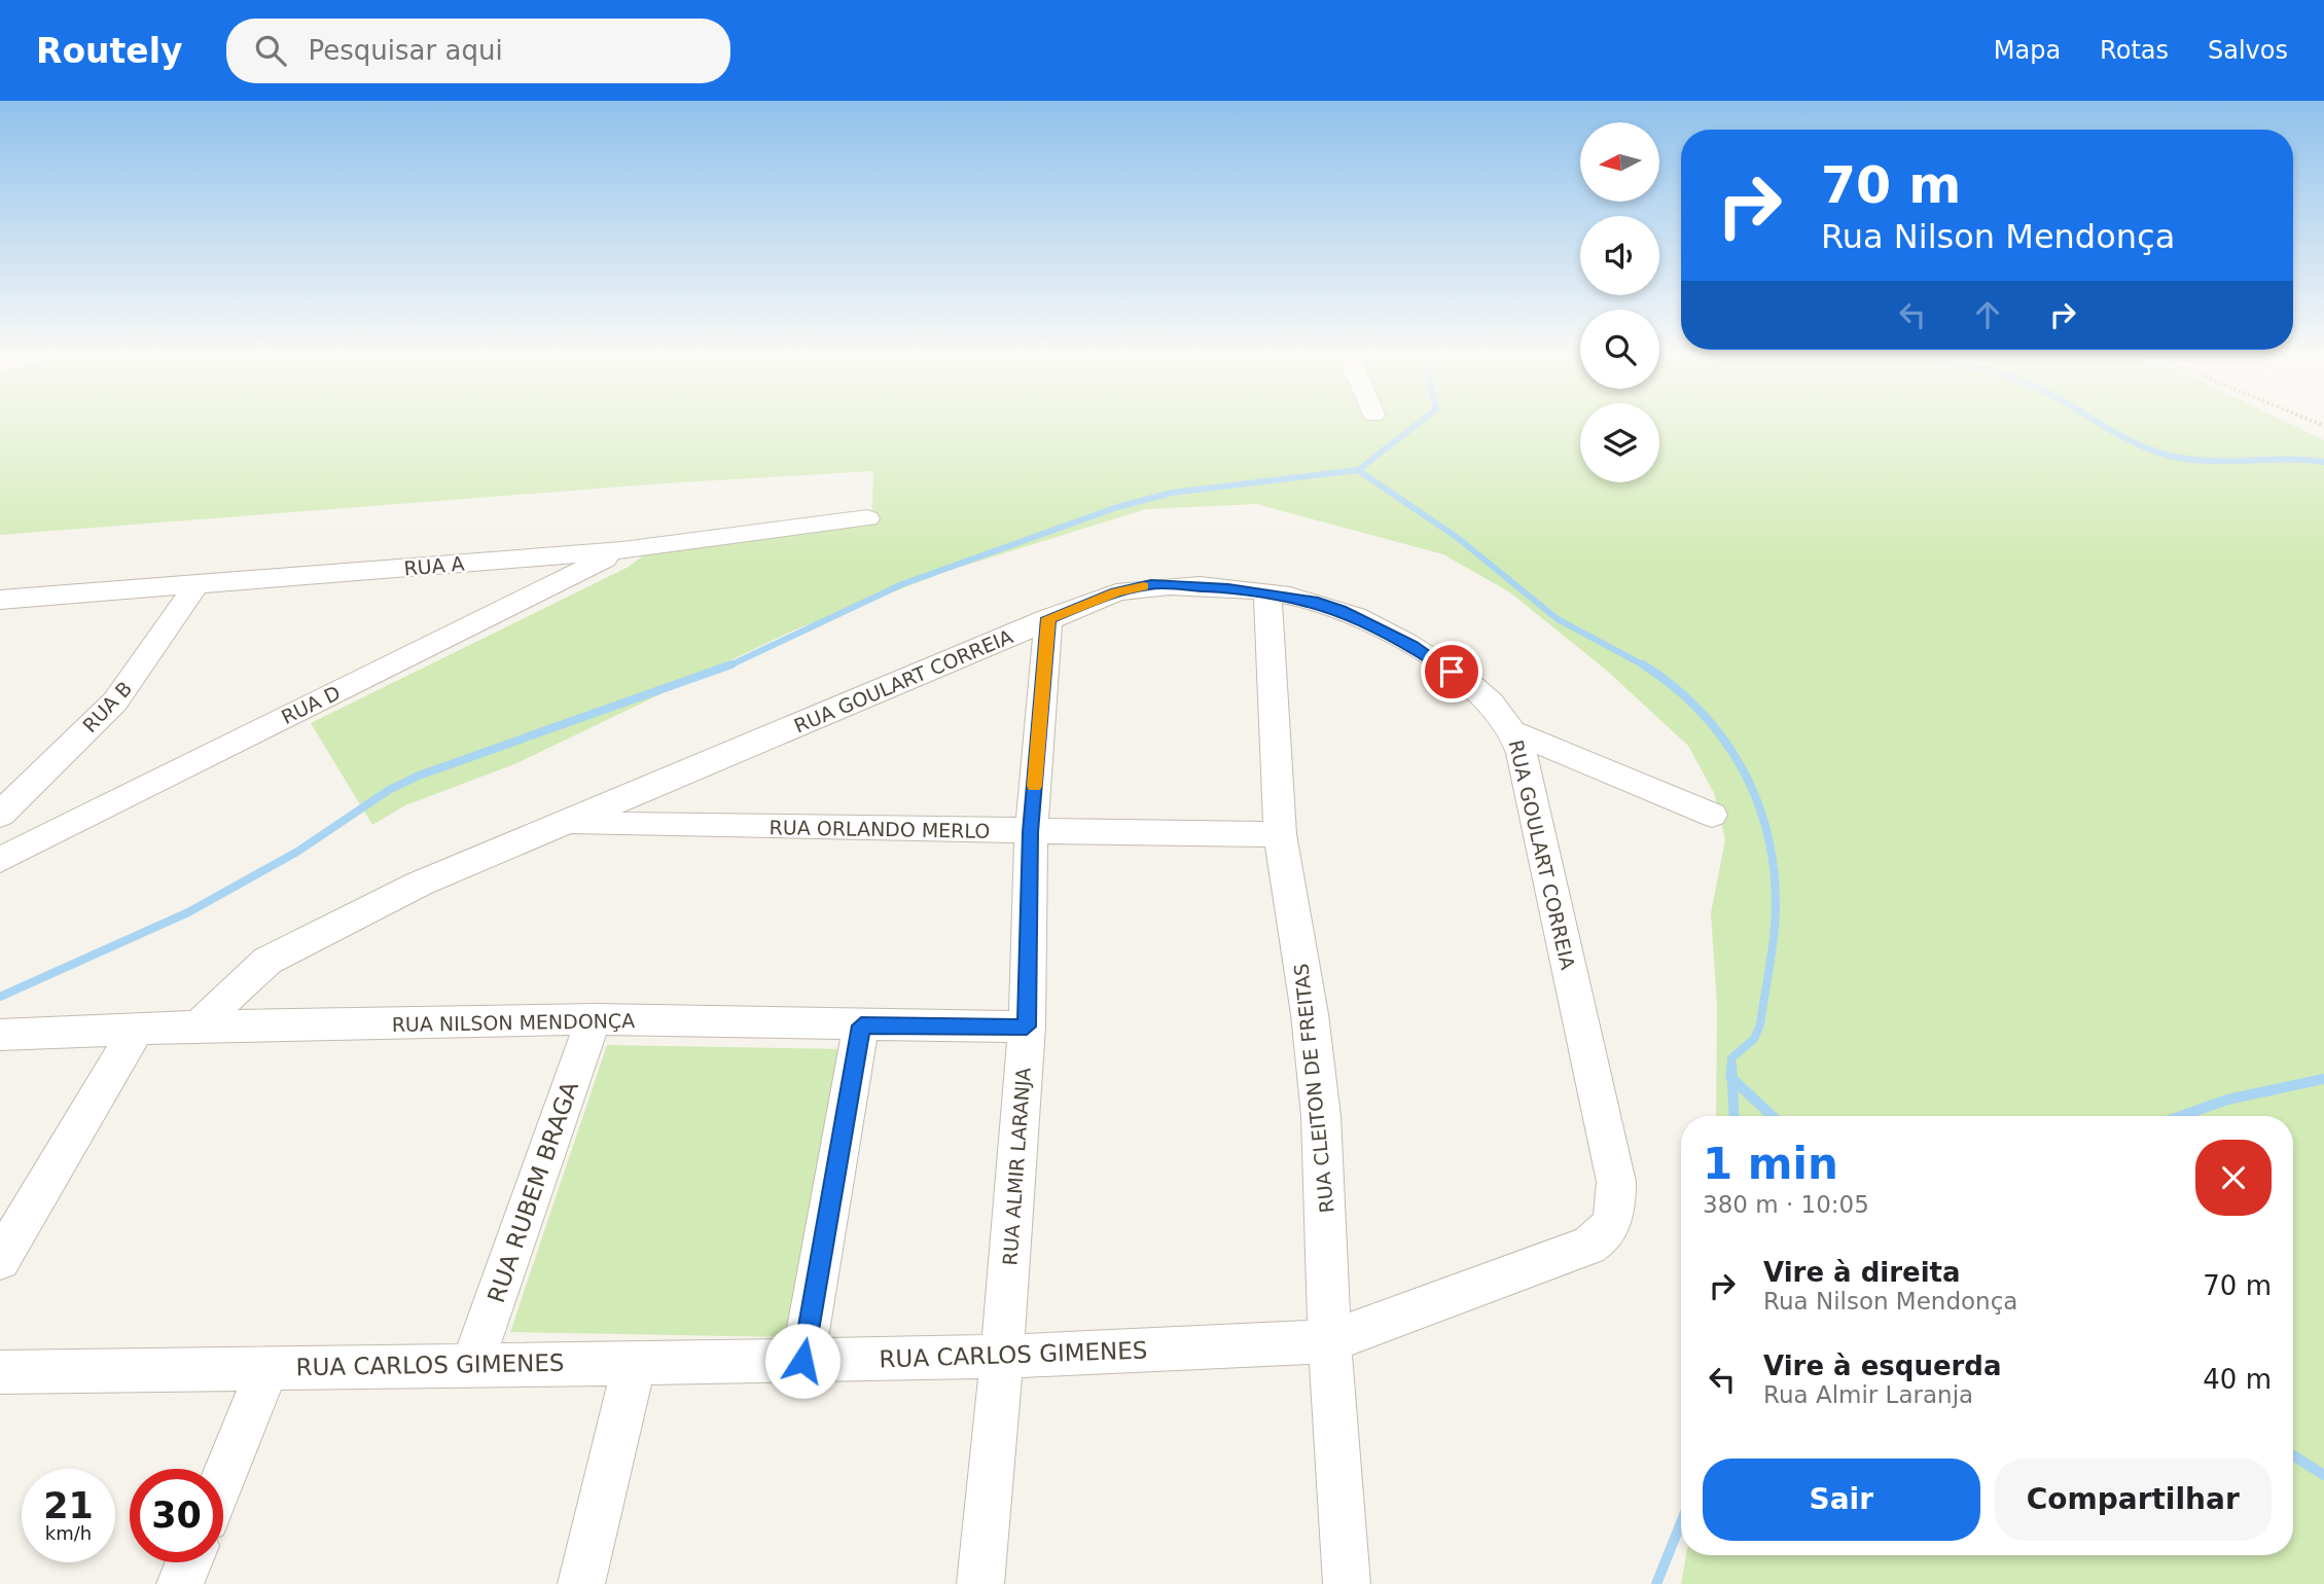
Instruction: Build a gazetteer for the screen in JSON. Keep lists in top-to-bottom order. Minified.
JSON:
{"streets":{"street":["RUA A","RUA GOULART CORREIA","RUA D","RUA B","RUA ORLANDO MERLO","RUA NILSON MENDONÇA","RUA CLEITON DE FREITAS","RUA ALMIR LARANJA","RUA RUBEM BRAGA","RUA CARLOS GIMENES"]},"crossings":[["RUA A","RUA D"],["RUA A","RUA B"],["RUA GOULART CORREIA","RUA ORLANDO MERLO"],["RUA GOULART CORREIA","RUA NILSON MENDONÇA"],["RUA GOULART CORREIA","RUA CLEITON DE FREITAS"],["RUA GOULART CORREIA","RUA ALMIR LARANJA"],["RUA GOULART CORREIA","RUA CARLOS GIMENES"],["RUA ORLANDO MERLO","RUA CLEITON DE FREITAS"],["RUA ORLANDO MERLO","RUA ALMIR LARANJA"],["RUA NILSON MENDONÇA","RUA ALMIR LARANJA"],["RUA NILSON MENDONÇA","RUA RUBEM BRAGA"],["RUA CLEITON DE FREITAS","RUA CARLOS GIMENES"],["RUA ALMIR LARANJA","RUA CARLOS GIMENES"],["RUA RUBEM BRAGA","RUA CARLOS GIMENES"]],"north":"left","page":{"header":"Routely","search":"Pesquisar aqui","nav":["Mapa","Rotas","Salvos"],"turn":["70 m","Rua Nilson Mendonça"],"heading":["1 min","380 m · 10:05"],"list":[{"name":"Vire à direita","note":"Rua Nilson Mendonça","value":"70 m"},{"name":"Vire à esquerda","note":"Rua Almir Laranja","value":"40 m"}],"buttons":["Sair","Compartilhar"],"speed":"21 km/h","limit":"30"}}
